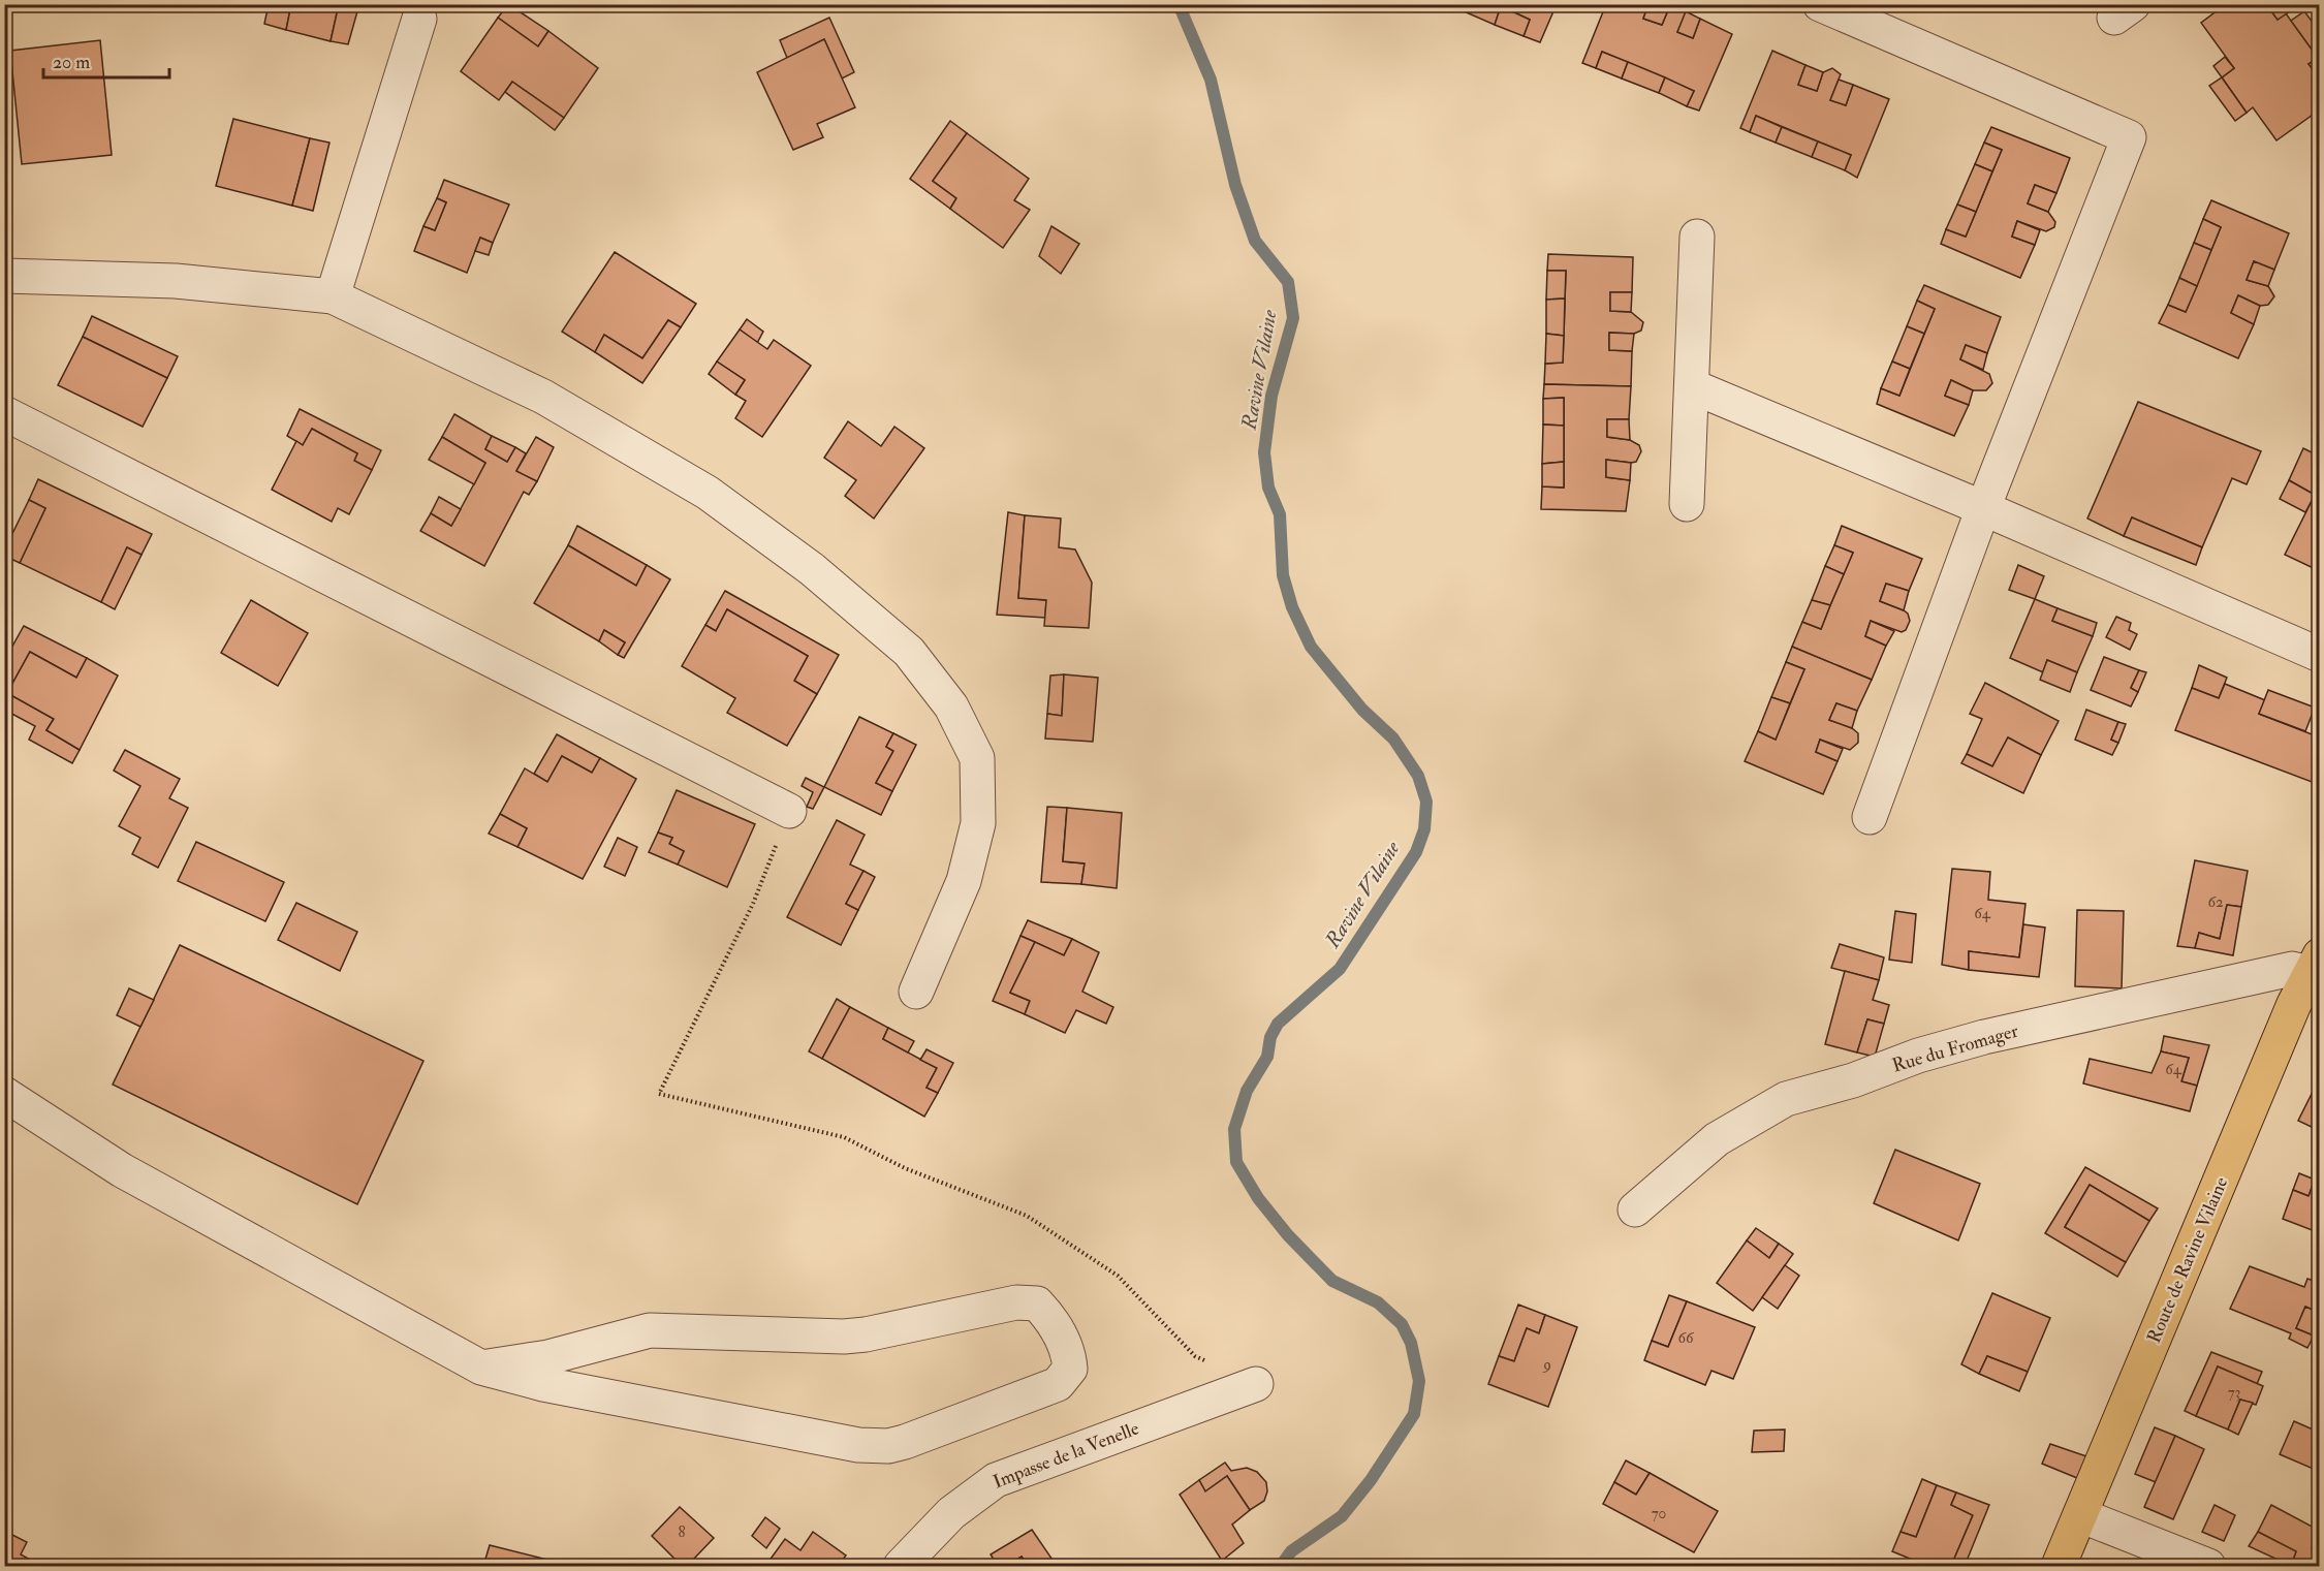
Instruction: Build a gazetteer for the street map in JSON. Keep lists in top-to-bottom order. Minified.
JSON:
{"streets":{"main road":["Route de Ravine Vilaine"],"street":["Rue du Fromager","Impasse de la Venelle"]},"crossings":[["Rue du Fromager","Route de Ravine Vilaine"]],"water":["Ravine Vilaine"],"house_numbers":["62","64","64","66","9","73","70","8"],"scale_bar":"20 m"}
